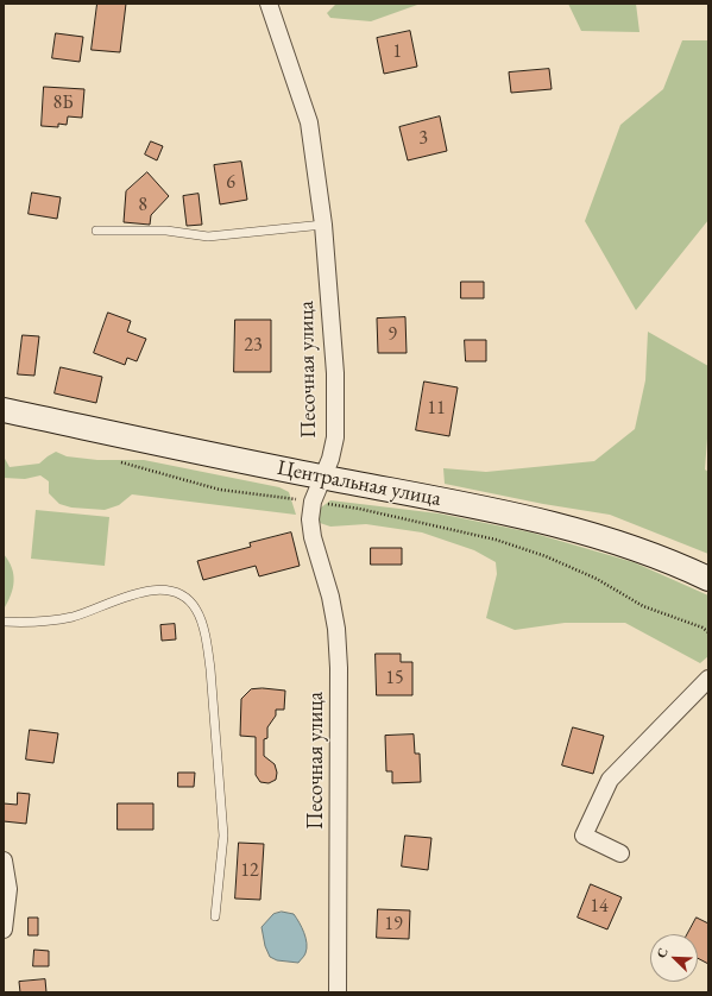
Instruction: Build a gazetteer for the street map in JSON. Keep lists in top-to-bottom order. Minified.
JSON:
{"streets":{"street":["Песочная улица","Центральная улица"]},"crossings":[["Песочная улица","Центральная улица"]],"house_numbers":["1","8Б","3","6","8","9","23","11","15","12","14","19"],"north":"top left"}
